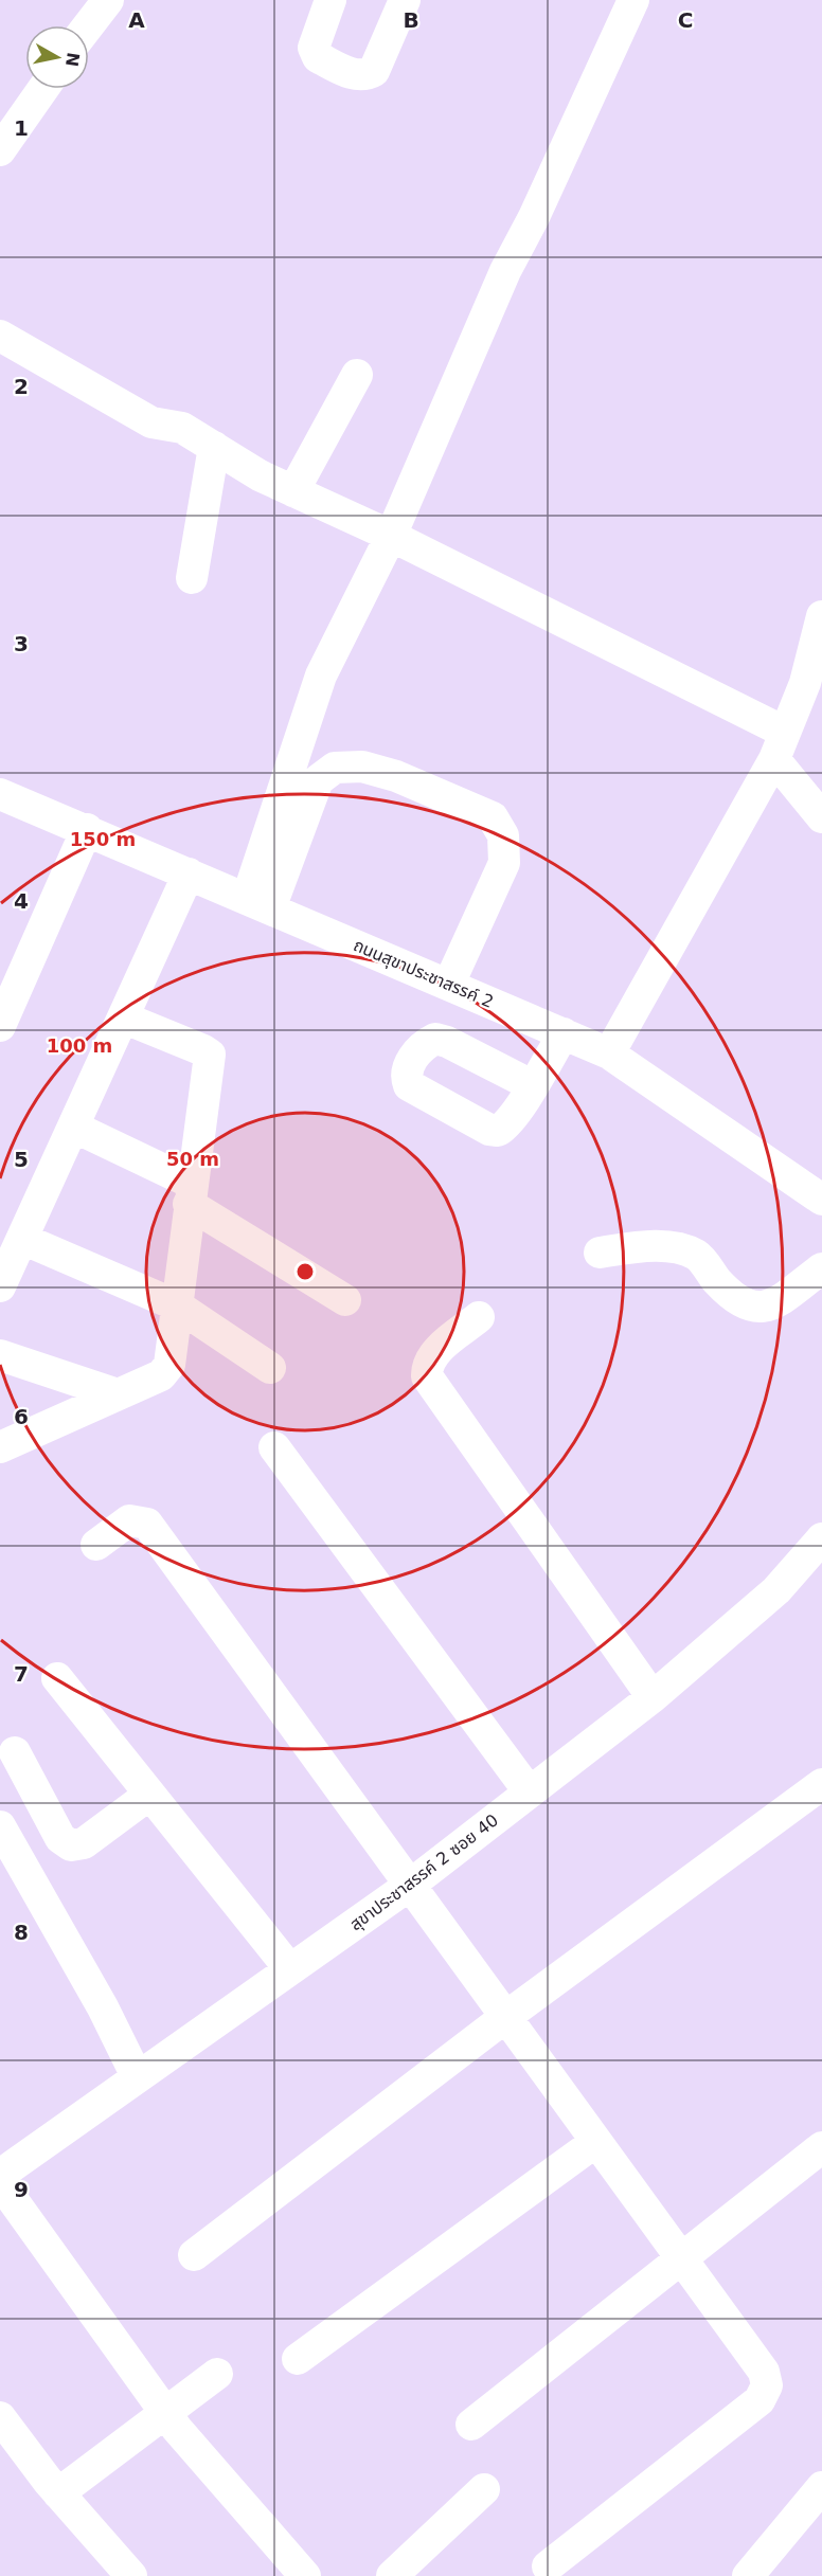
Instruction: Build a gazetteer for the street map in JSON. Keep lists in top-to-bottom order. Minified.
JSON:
{"streets":{"street":["ถนนสุขาประชาสรรค์ 2","สุขาประชาสรรค์ 2 ซอย 40"]},"north":"right","grid":{"columns":["A","B","C"],"rows":["1","2","3","4","5","6","7","8","9"]},"rings":["150 m","100 m","50 m"]}
